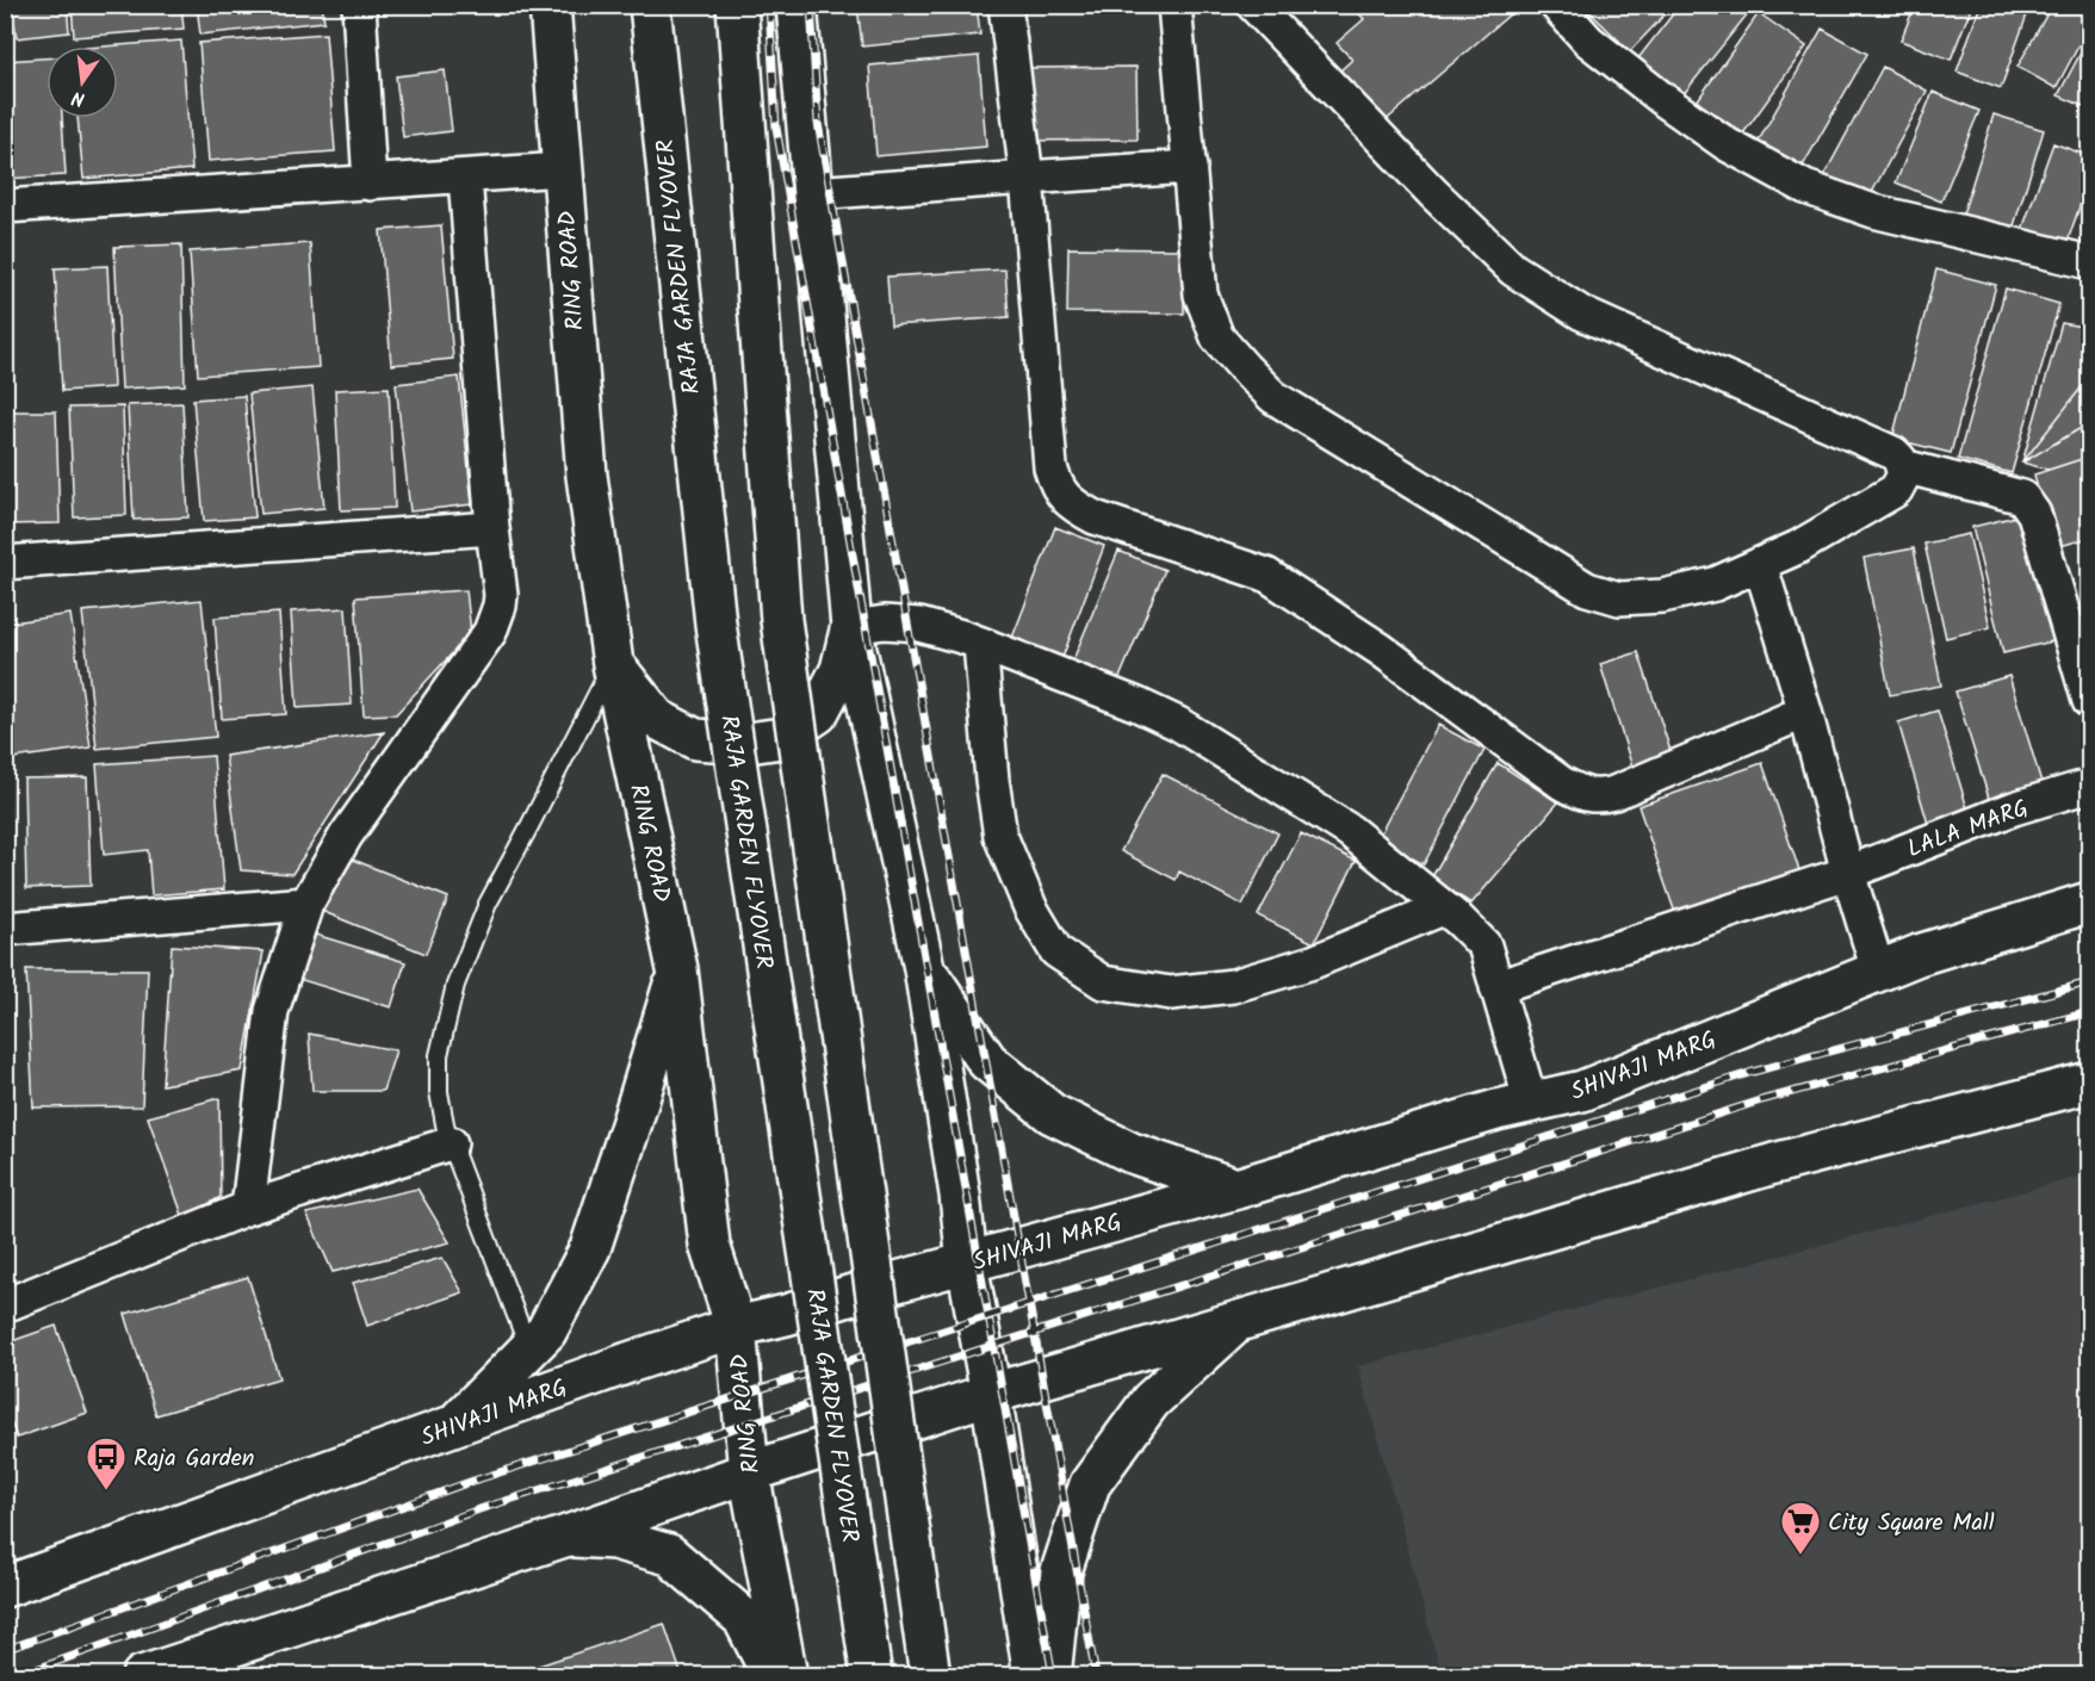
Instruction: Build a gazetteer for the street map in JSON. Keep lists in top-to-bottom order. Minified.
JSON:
{"streets":{"main road":["RAJA GARDEN FLYOVER","RING ROAD","SHIVAJI MARG"],"street":["LALA MARG"]},"crossings":[["RING ROAD","SHIVAJI MARG"]],"places":{"bus stop":["Raja Garden"],"supermarket":["City Square Mall"]},"north":"bottom"}
